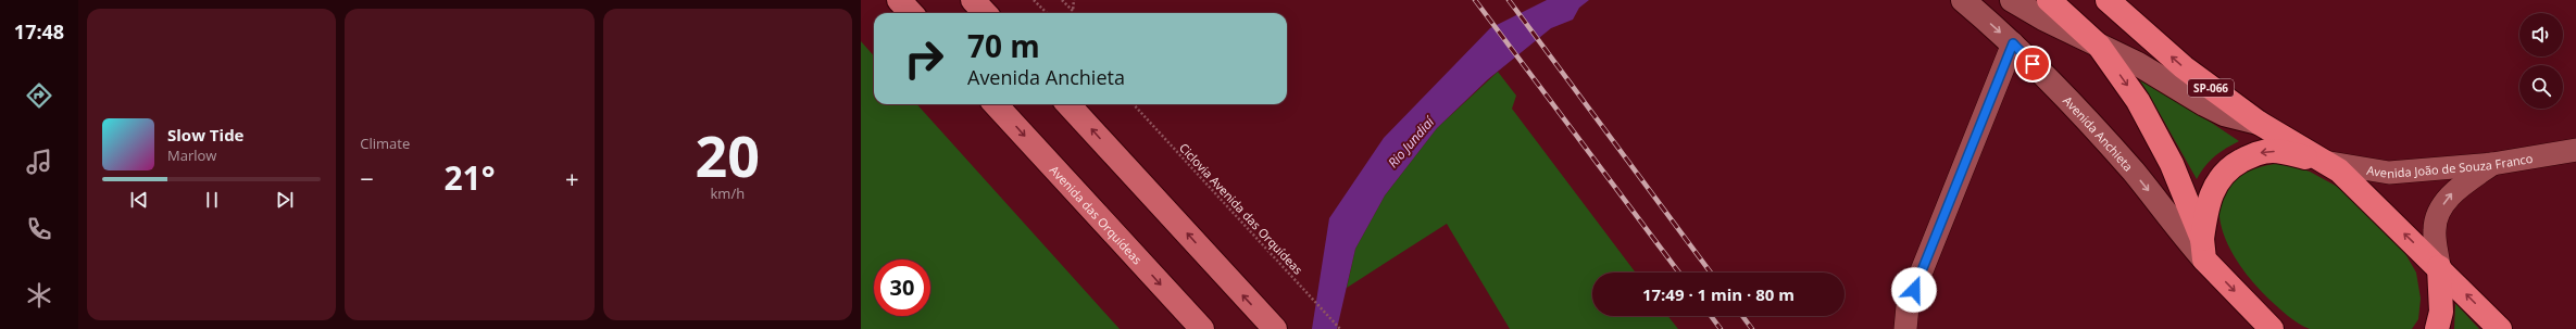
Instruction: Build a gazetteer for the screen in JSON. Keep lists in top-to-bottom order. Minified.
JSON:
{"streets":{"highway":["SP-066"],"main road":["Avenida Anchieta","Avenida das Orquídeas"],"street":["Avenida João de Souza Franco"],"path":["Ciclovia Avenida das Orquídeas"]},"crossings":[["SP-066","Avenida João de Souza Franco"]],"water":["Rio Jundiaí"],"page":{"tabs":"17:48","tile":["Climate",["20","km/h"]],"turn":["70 m","Avenida Anchieta"],"song":["Slow Tide","Marlow"],"heat":["−","21°","+"],"limit":"30","trip":"17:49 · 1 min · 80 m"}}
